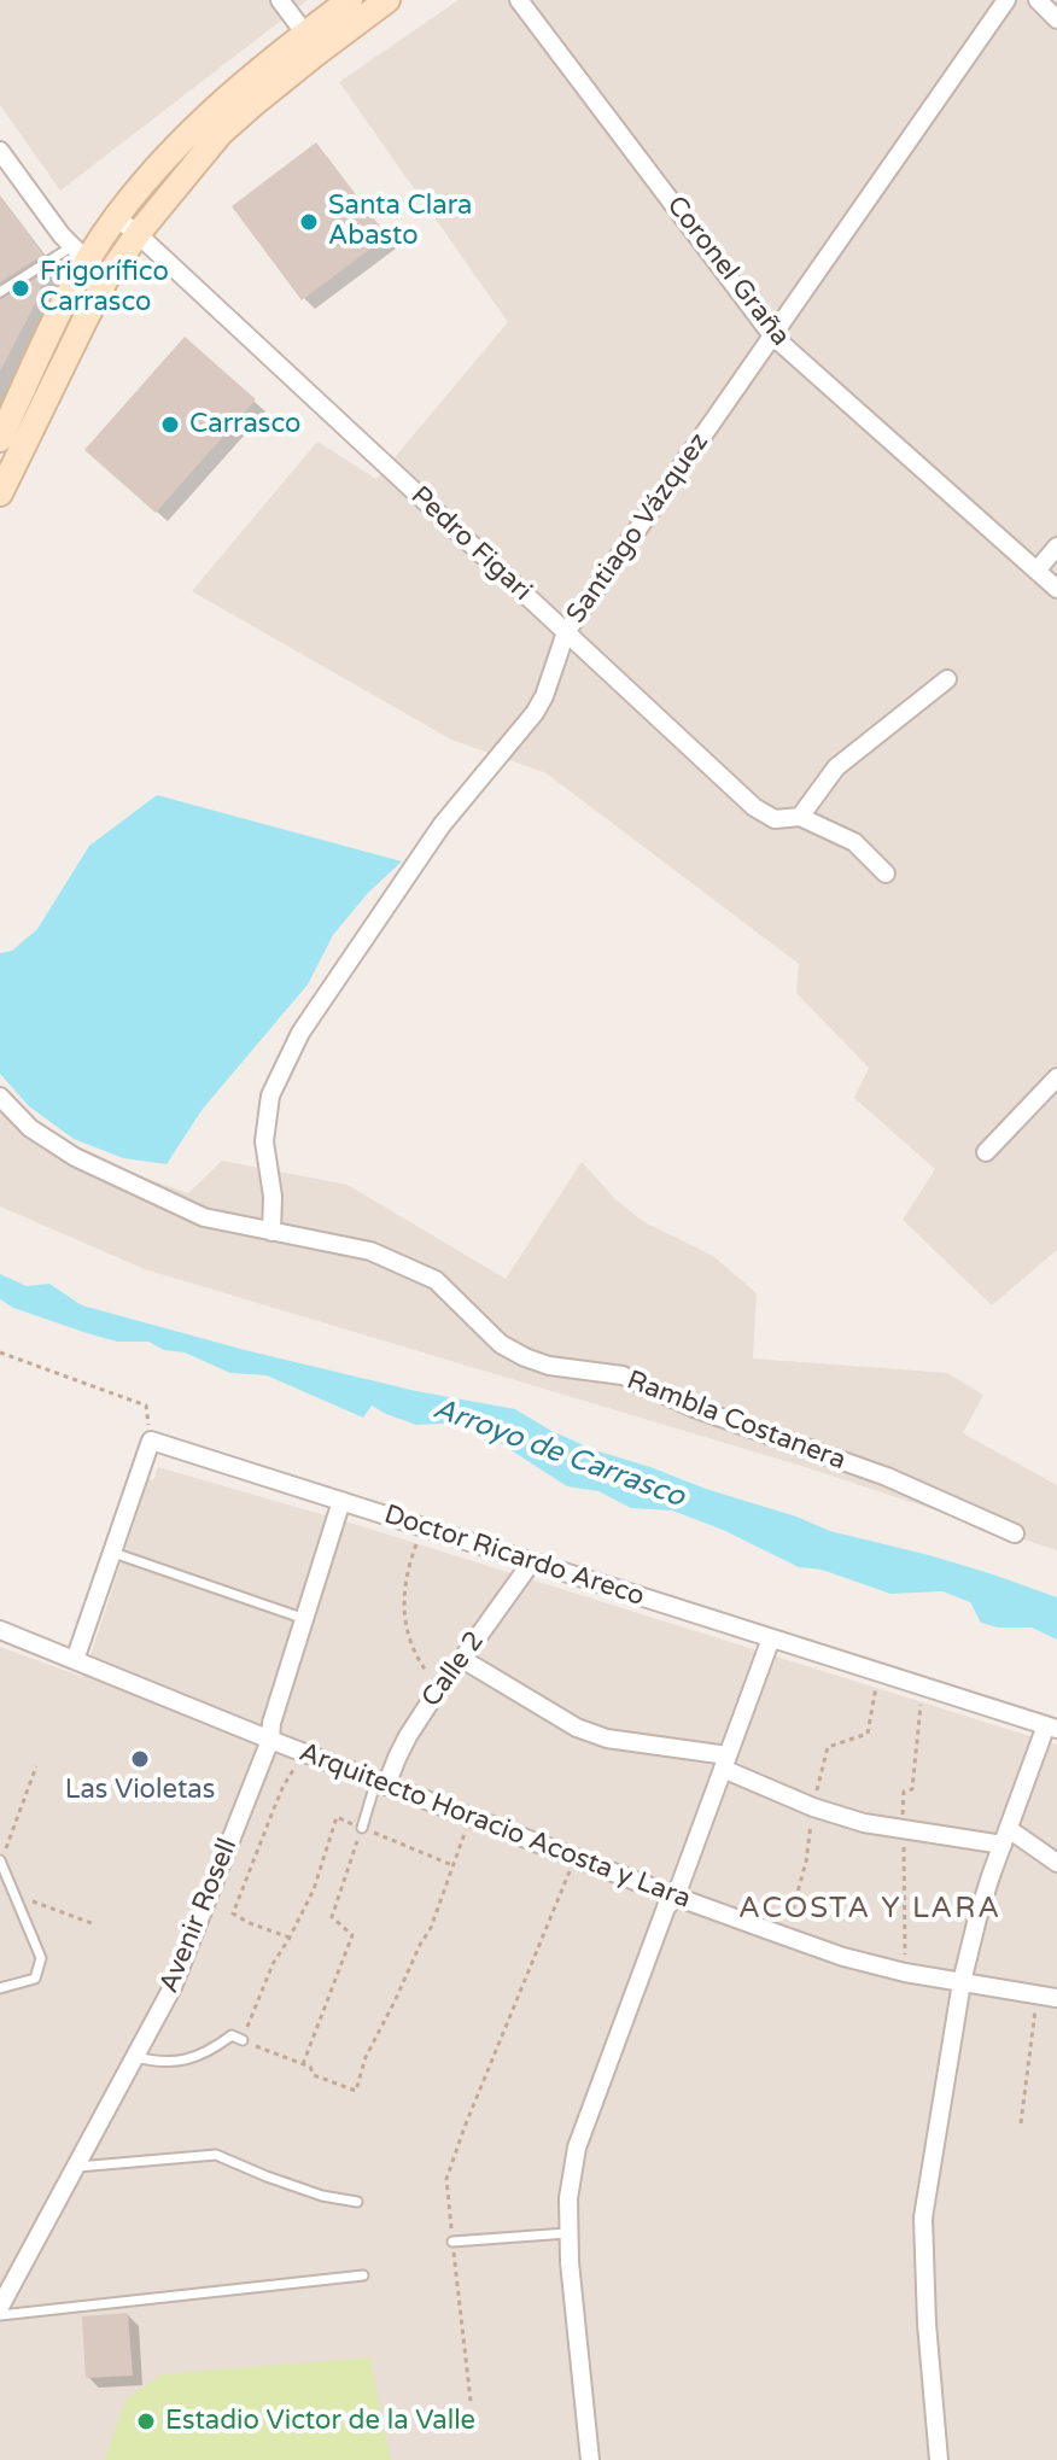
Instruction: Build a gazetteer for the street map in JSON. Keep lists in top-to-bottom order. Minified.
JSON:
{"streets":{"street":["Coronel Graña","Santiago Vázquez","Pedro Figari","Rambla Costanera","Doctor Ricardo Areco","Calle 2","Arquitecto Horacio Acosta y Lara","Avenir Rosell"]},"crossings":[["Coronel Graña","Santiago Vázquez"],["Santiago Vázquez","Pedro Figari"],["Santiago Vázquez","Rambla Costanera"],["Doctor Ricardo Areco","Calle 2"],["Doctor Ricardo Areco","Avenir Rosell"],["Calle 2","Arquitecto Horacio Acosta y Lara"],["Arquitecto Horacio Acosta y Lara","Avenir Rosell"]],"districts":["ACOSTA Y LARA"],"water":["Arroyo de Carrasco"],"places":["Santa Clara Abasto","Frigorífico Carrasco","Carrasco","Las Violetas","Estadio Victor de la Valle"]}
